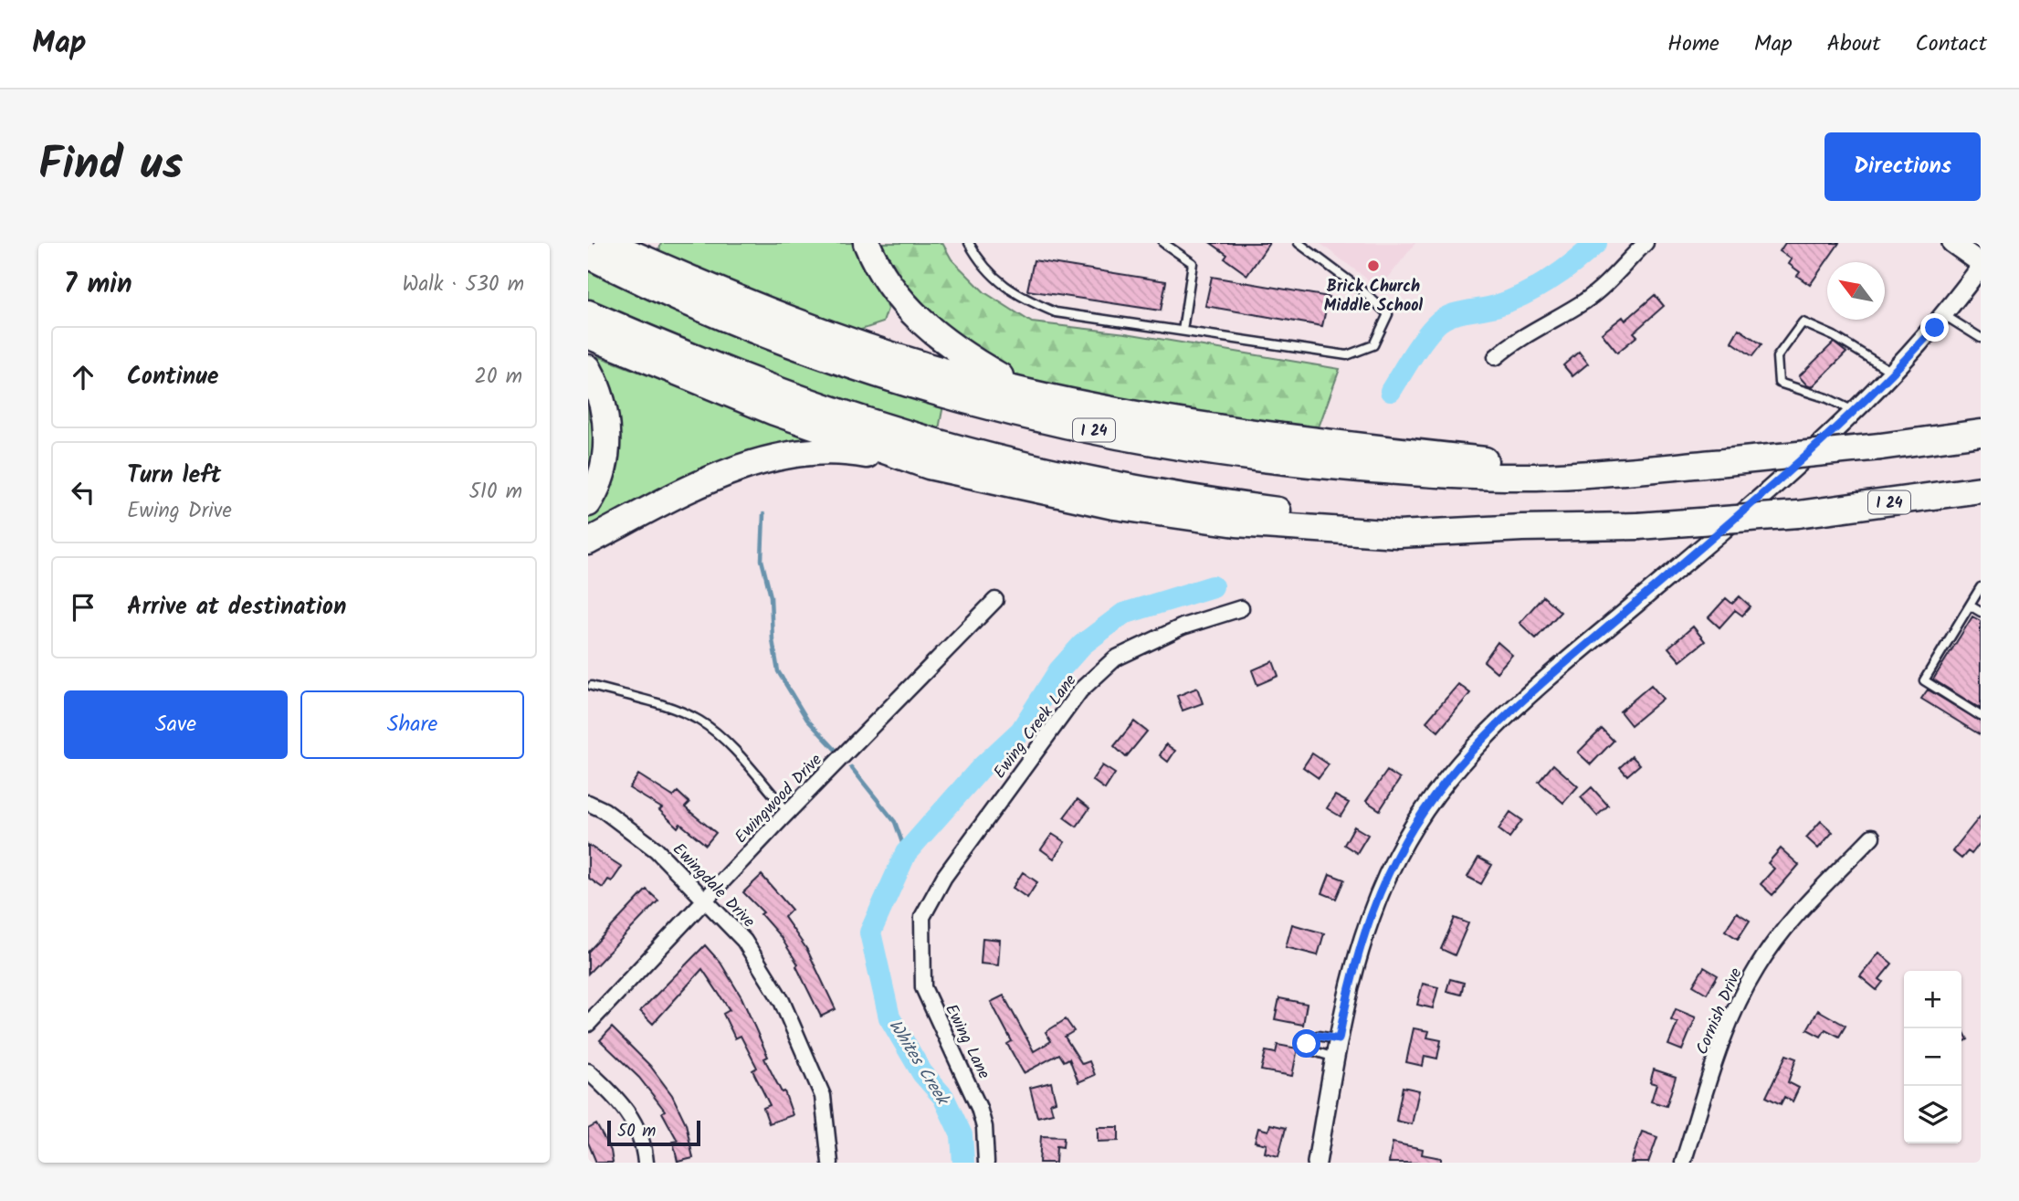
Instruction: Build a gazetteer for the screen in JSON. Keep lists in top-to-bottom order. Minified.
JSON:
{"streets":{"highway":["I 24"],"street":["Ewing Creek Lane","Ewingwood Drive","Ewingdale Drive","Cornish Drive","Ewing Lane"]},"crossings":[["Ewing Creek Lane","Ewing Lane"],["Ewingwood Drive","Ewingdale Drive"]],"water":["Whites Creek"],"places":["Brick Church Middle School"],"scale_bar":"50 m","north":"top left","page":{"header":"Map","nav":["Home","Map","About","Contact"],"title":"Find us","buttons":["Directions",["Save","Share"]],"heading":["7 min","Walk · 530 m"],"list":[["Continue","20 m"],["Turn left","Ewing Drive","510 m"],"Arrive at destination"],"map_buttons":["+","−"],"scale":"50 m"}}
